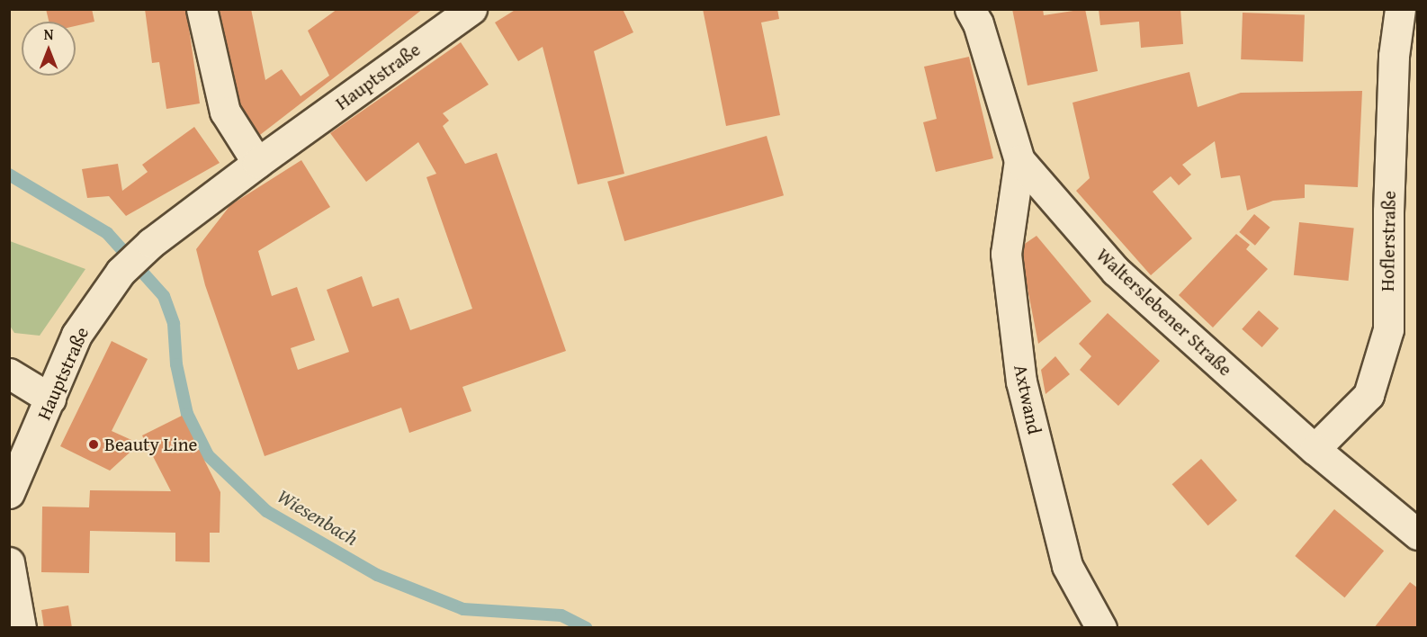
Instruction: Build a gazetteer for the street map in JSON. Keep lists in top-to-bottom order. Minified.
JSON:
{"streets":{"street":["Hauptstraße","Hoflerstraße","Walterslebener Straße","Axtwand"]},"crossings":[["Hoflerstraße","Walterslebener Straße"],["Walterslebener Straße","Axtwand"]],"water":["Wiesenbach"],"places":["Beauty Line"],"north":"top"}
